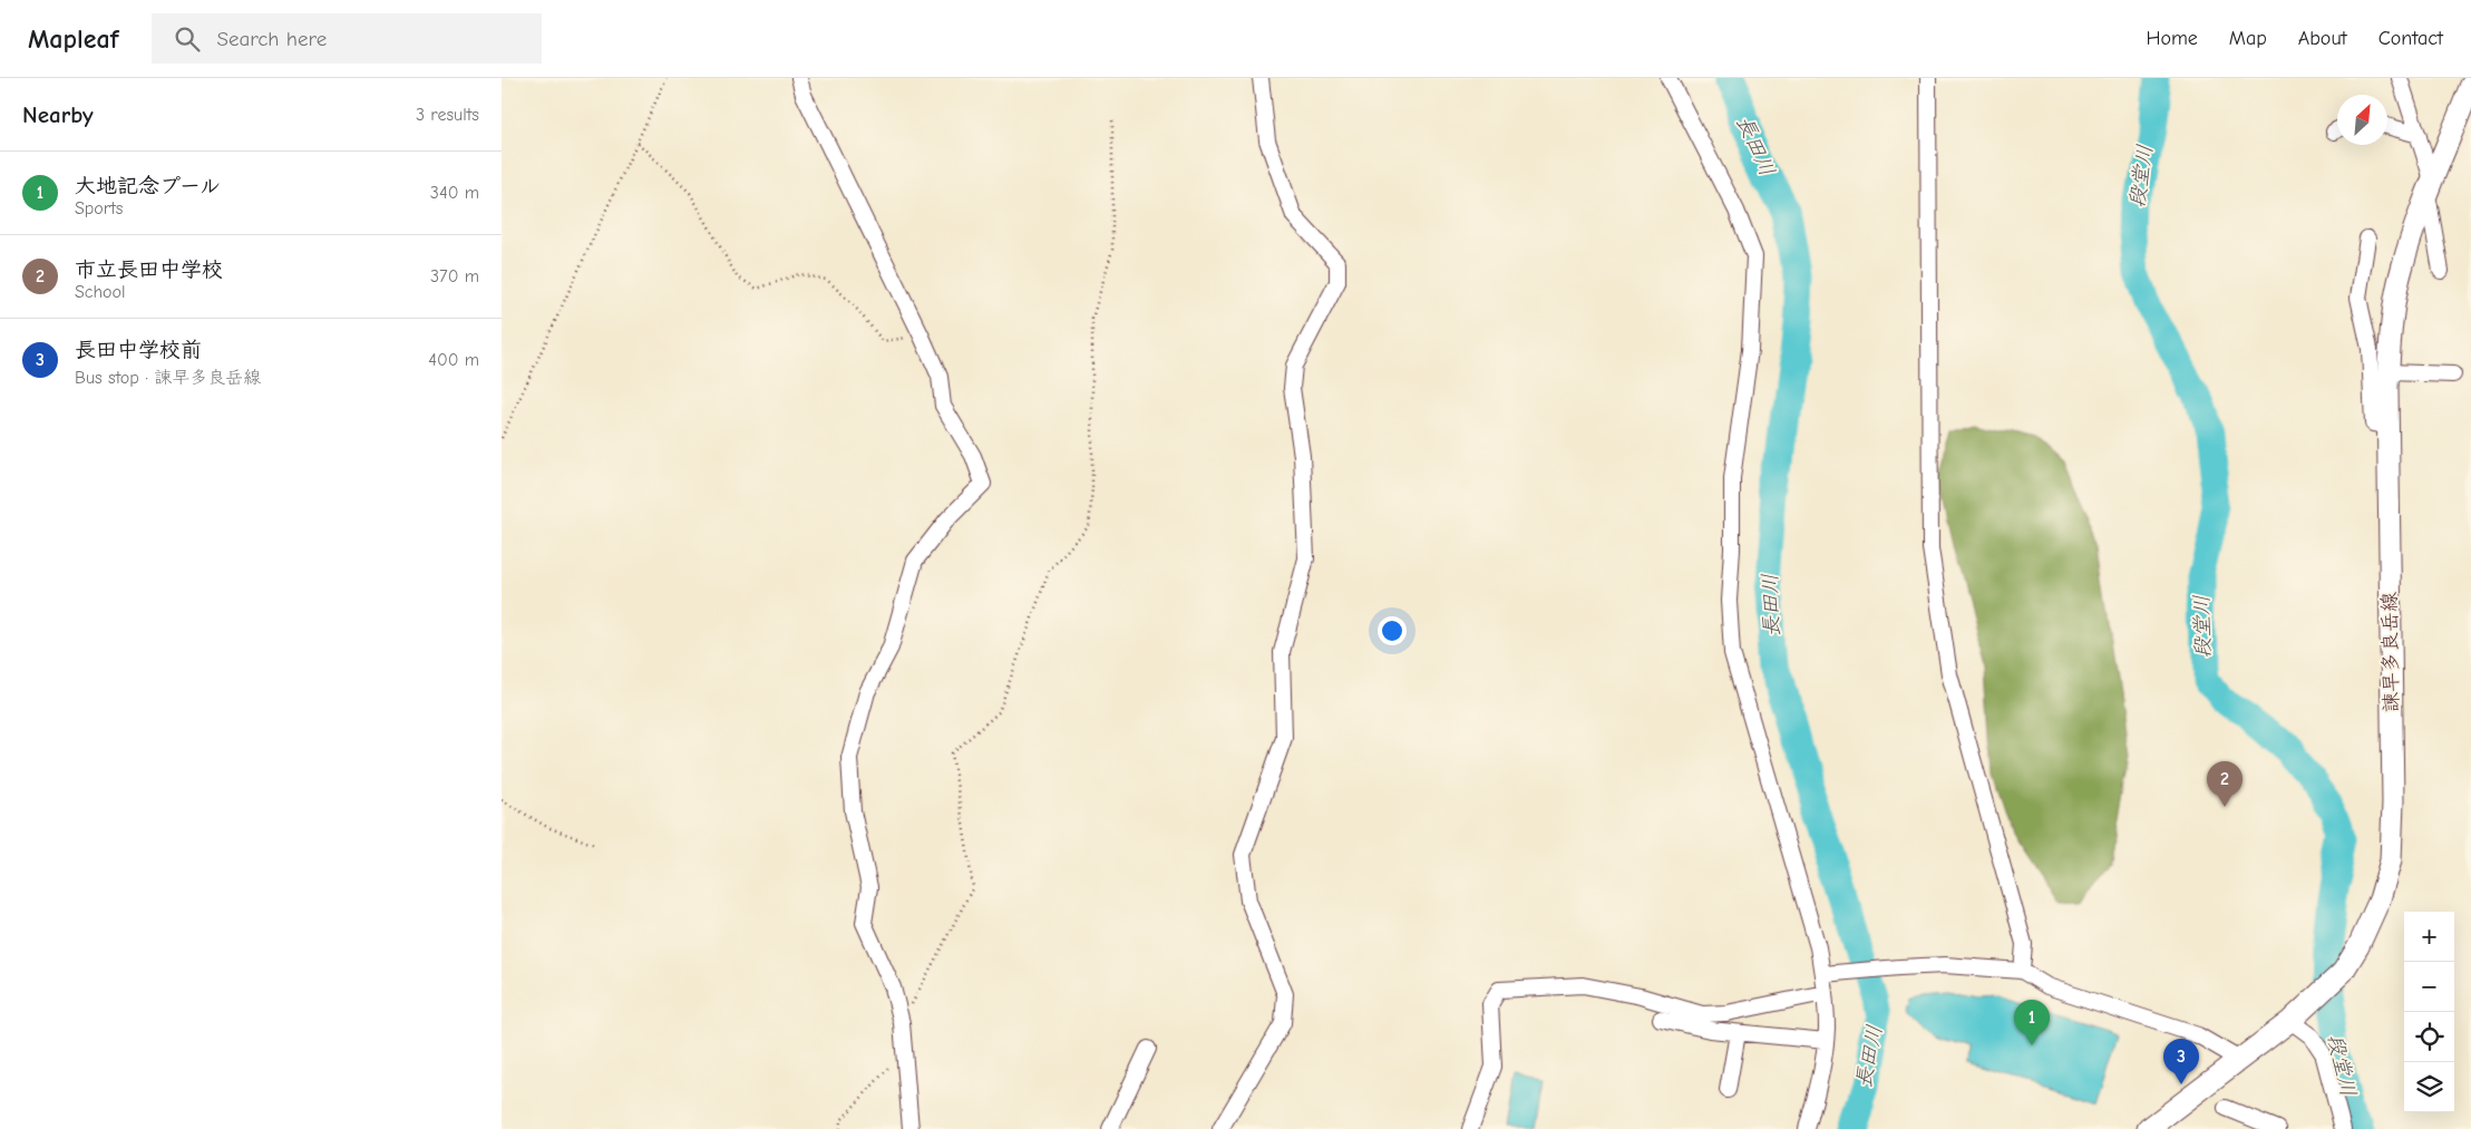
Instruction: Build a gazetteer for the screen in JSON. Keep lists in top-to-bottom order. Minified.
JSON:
{"streets":{"main road":["諫早多良岳線"]},"water":["長田川","段堂川"],"north":"top right","page":{"header":"Mapleaf","search":"Search here","nav":["Home","Map","About","Contact"],"heading":["Nearby","3 results"],"list":[{"mark":"1","name":"大地記念プール","note":"Sports","value":"340 m"},{"mark":"2","name":"市立長田中学校","note":"School","value":"370 m"},{"mark":"3","name":"長田中学校前","note":"Bus stop · 諫早多良岳線","value":"400 m"}],"pins":["2","1","3"],"map_buttons":["+","−"]}}
